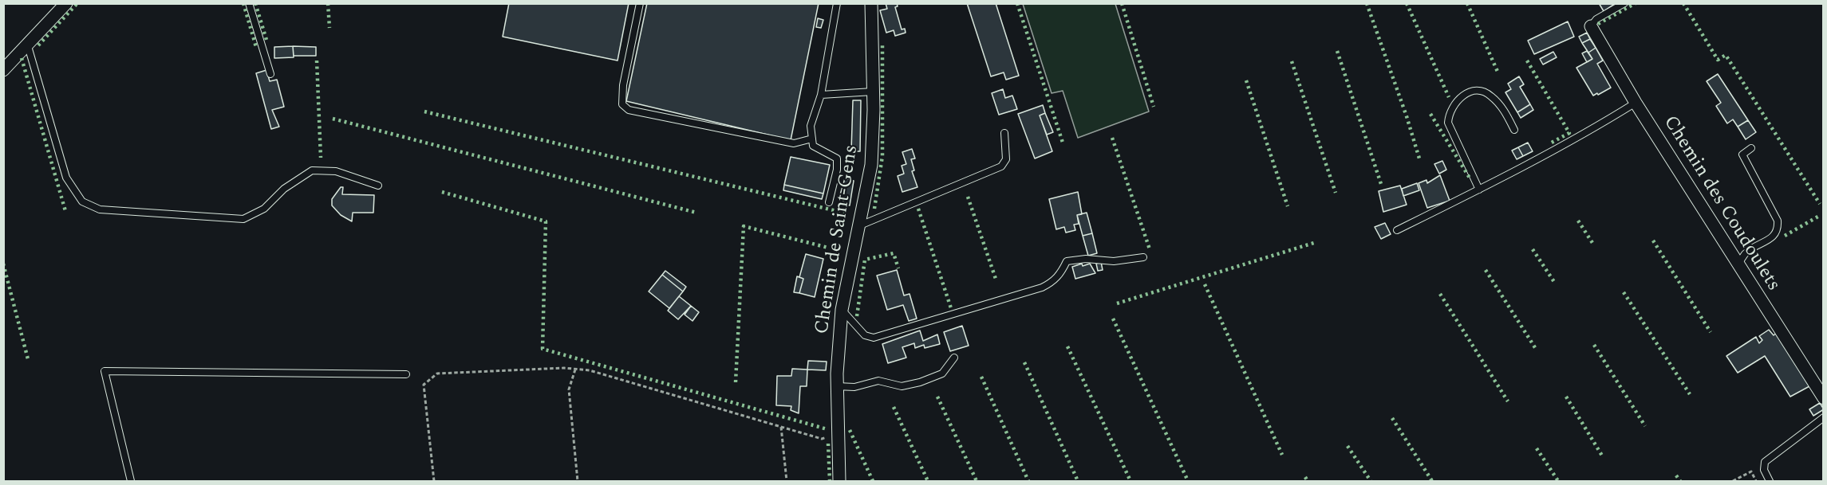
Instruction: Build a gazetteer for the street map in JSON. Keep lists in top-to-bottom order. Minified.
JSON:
{"streets":{"street":["Chemin des Coudoulets","Chemin de Saint-Gens"]}}
